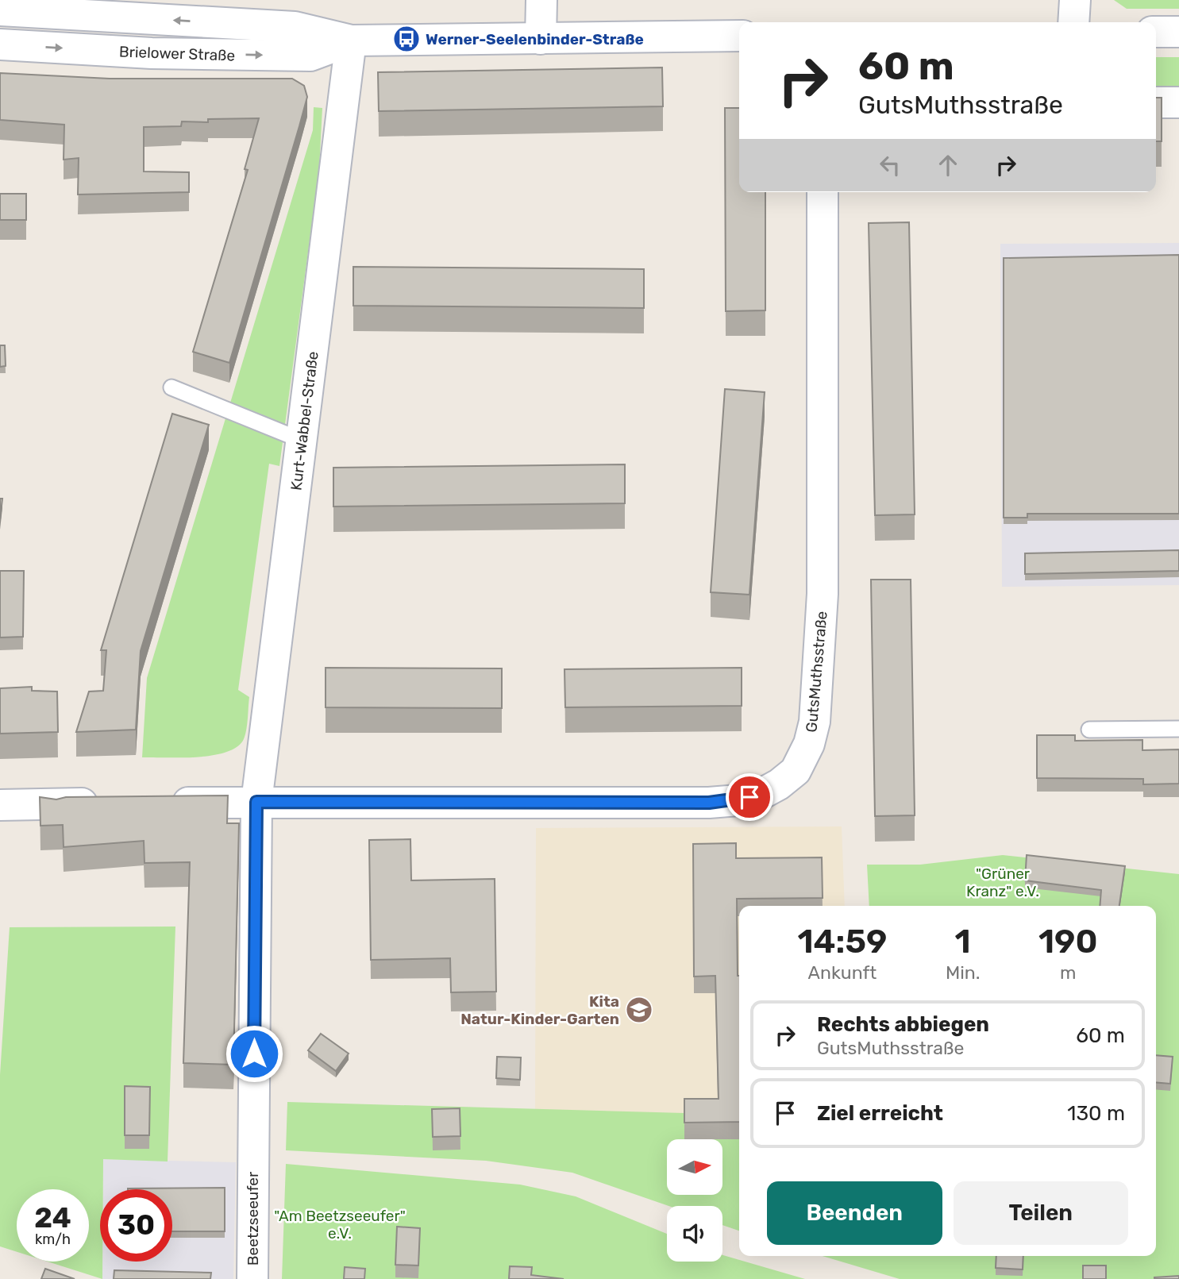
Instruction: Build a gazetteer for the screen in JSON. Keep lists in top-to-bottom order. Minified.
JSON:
{"streets":{"street":["Brielower Straße","Kurt-Wabbel-Straße","GutsMuthsstraße","Beetzseeufer"]},"crossings":[["Brielower Straße","Kurt-Wabbel-Straße"],["Kurt-Wabbel-Straße","GutsMuthsstraße"],["Kurt-Wabbel-Straße","Beetzseeufer"]],"parks":["\"Grüner Kranz\" e.V.","\"Am Beetzseeufer\" e.V."],"places":{"bus stop":["Werner-Seelenbinder-Straße"],"school or university":["Kita Natur-Kinder-Garten"]},"north":"right","page":{"turn":["60 m","GutsMuthsstraße"],"eta":["14:59","Ankunft","1","Min.","190","m"],"list":[{"name":"Rechts abbiegen","note":"GutsMuthsstraße","value":"60 m"},{"name":"Ziel erreicht","value":"130 m"}],"buttons":["Beenden","Teilen"],"speed":"24 km/h","limit":"30"}}
